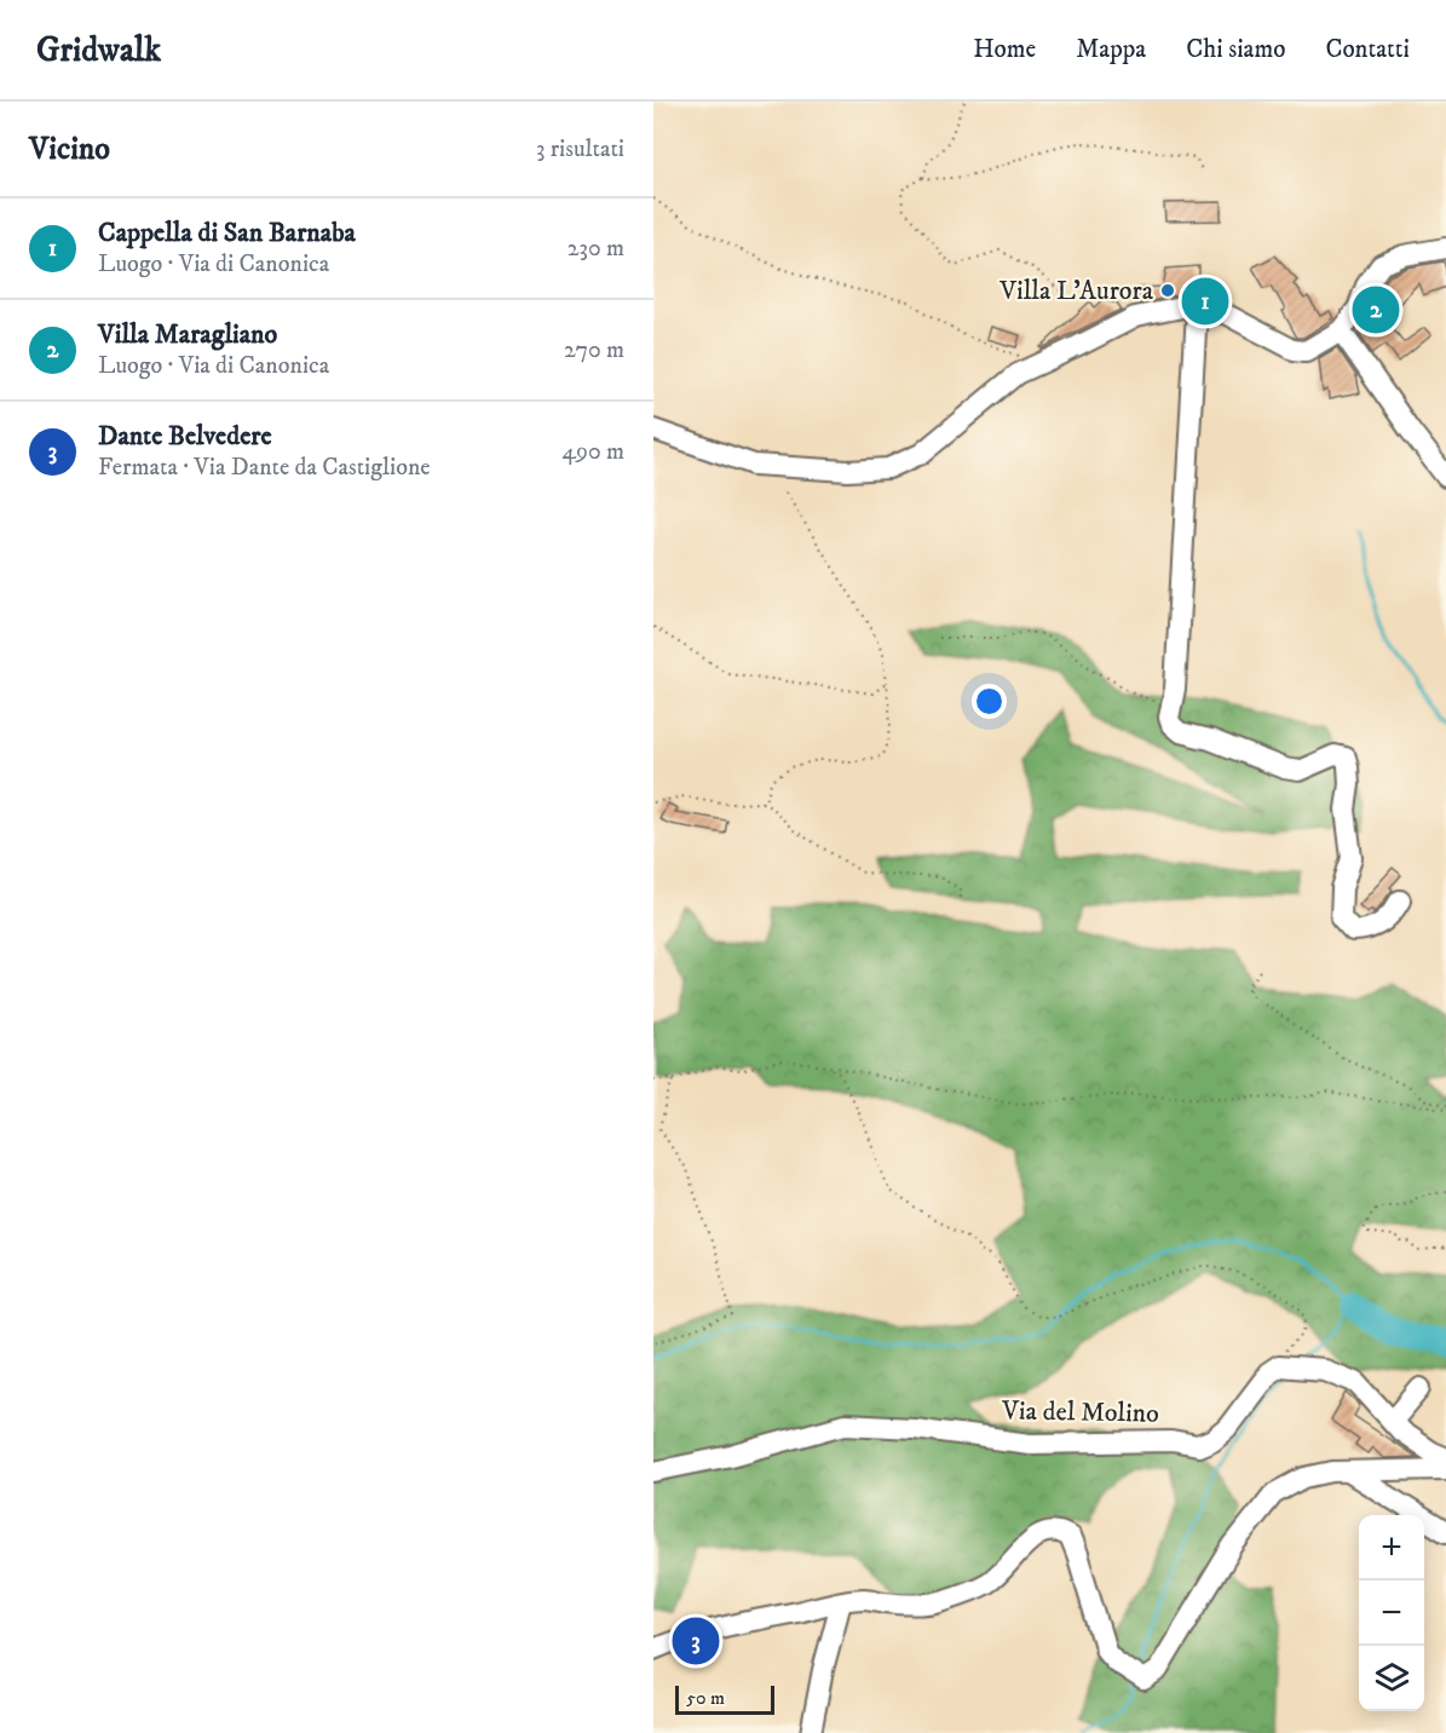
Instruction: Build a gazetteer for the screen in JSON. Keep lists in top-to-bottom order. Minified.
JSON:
{"streets":{"street":["Via del Molino"]},"places":["Villa L'Aurora"],"scale_bar":"50 m","page":{"header":"Gridwalk","nav":["Home","Mappa","Chi siamo","Contatti"],"heading":["Vicino","3 risultati"],"list":[{"mark":"1","name":"Cappella di San Barnaba","note":"Luogo · Via di Canonica","value":"230 m"},{"mark":"2","name":"Villa Maragliano","note":"Luogo · Via di Canonica","value":"270 m"},{"mark":"3","name":"Dante Belvedere","note":"Fermata · Via Dante da Castiglione","value":"490 m"}],"pins":["1","2","3"],"map_buttons":["+","−"],"scale":"50 m"}}
